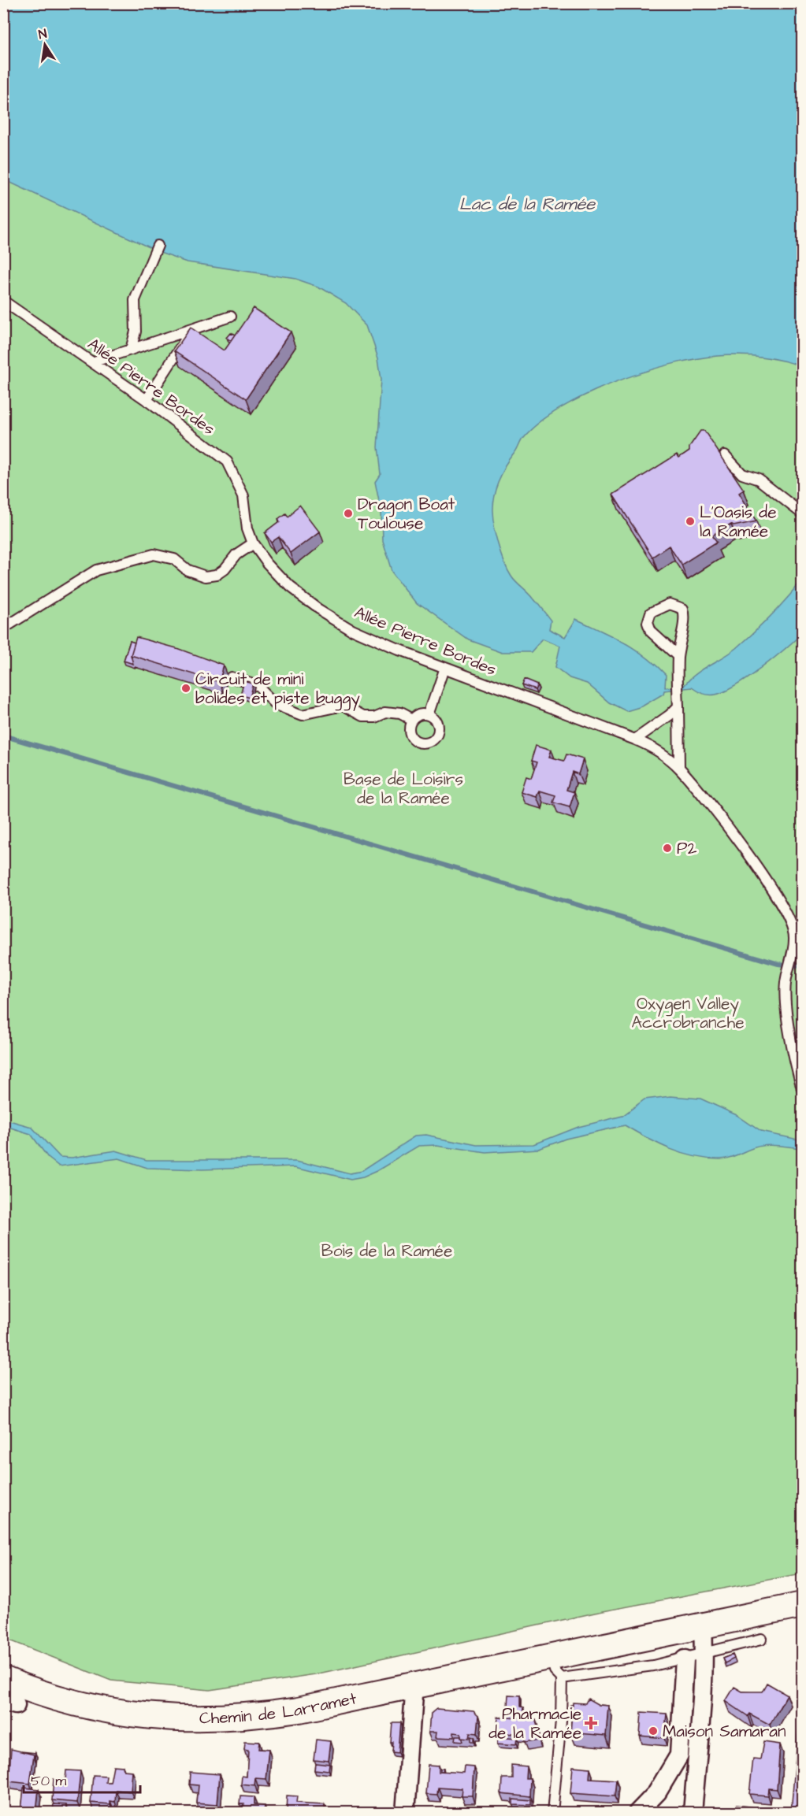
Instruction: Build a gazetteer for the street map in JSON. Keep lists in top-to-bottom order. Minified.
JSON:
{"streets":{"main road":["Chemin de Larramet"],"lane":["Allée Pierre Bordes"]},"water":["Lac de la Ramée"],"parks":["Base de Loisirs de la Ramée","Oxygen Valley Accrobranche","Bois de la Ramée"],"places":{"other":["Dragon Boat Toulouse","L'Oasis de la Ramée","Circuit de mini bolides et piste buggy","P2","Maison Samaran"],"health":["Pharmacie de la Ramée"]},"scale_bar":"50 m","north":"top"}
